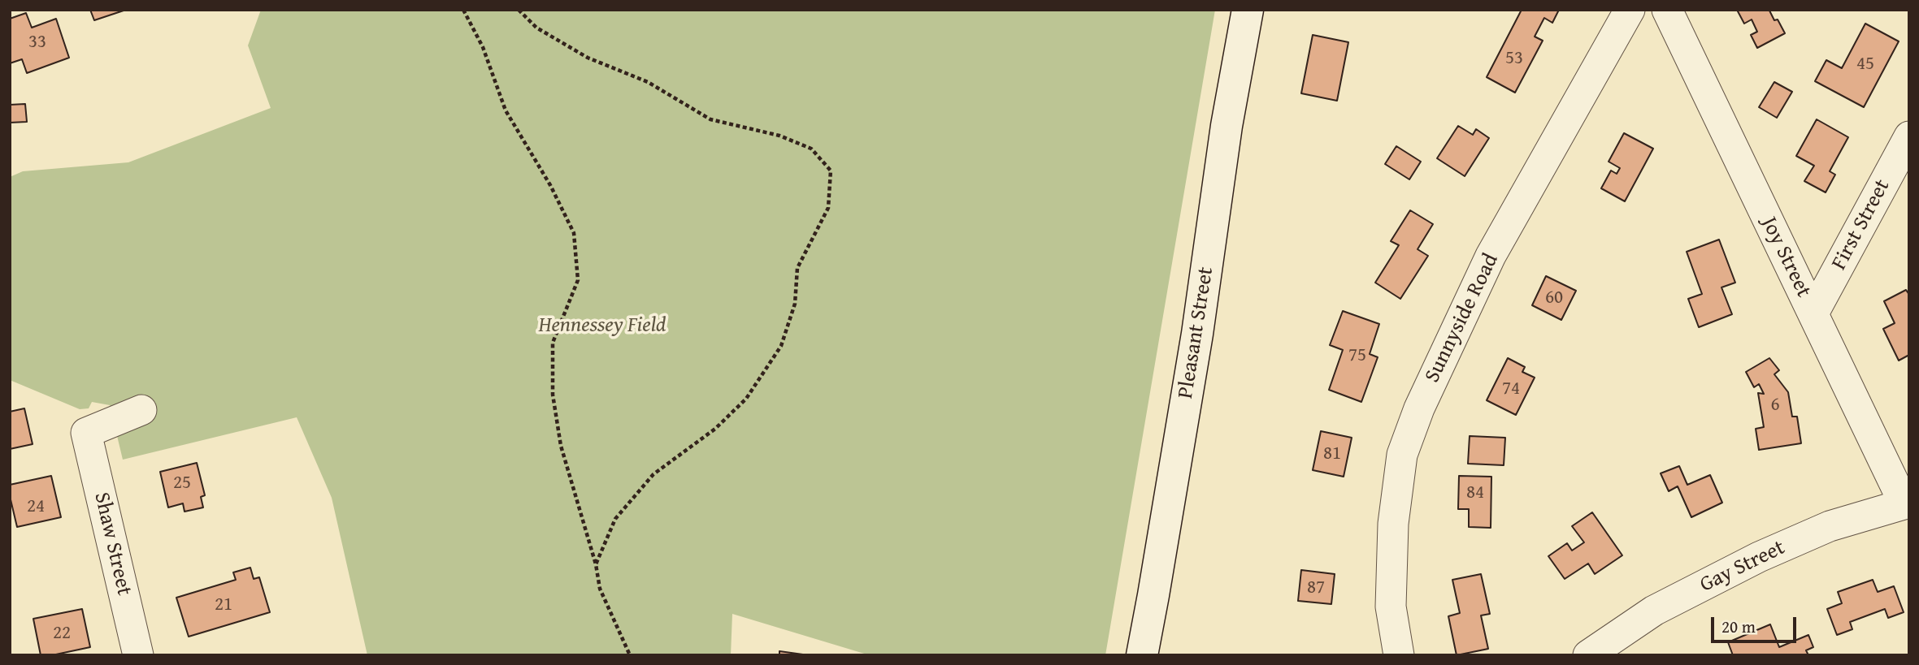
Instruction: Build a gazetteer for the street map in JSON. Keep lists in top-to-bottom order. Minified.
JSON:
{"streets":{"street":["First Street","Joy Street","Sunnyside Road","Pleasant Street","Shaw Street","Gay Street"]},"crossings":[["First Street","Joy Street"],["Joy Street","Gay Street"]],"parks":["Hennessey Field"],"house_numbers":["33","53","45","60","75","74","6","81","25","84","24","87","21","22"],"scale_bar":"20 m"}
